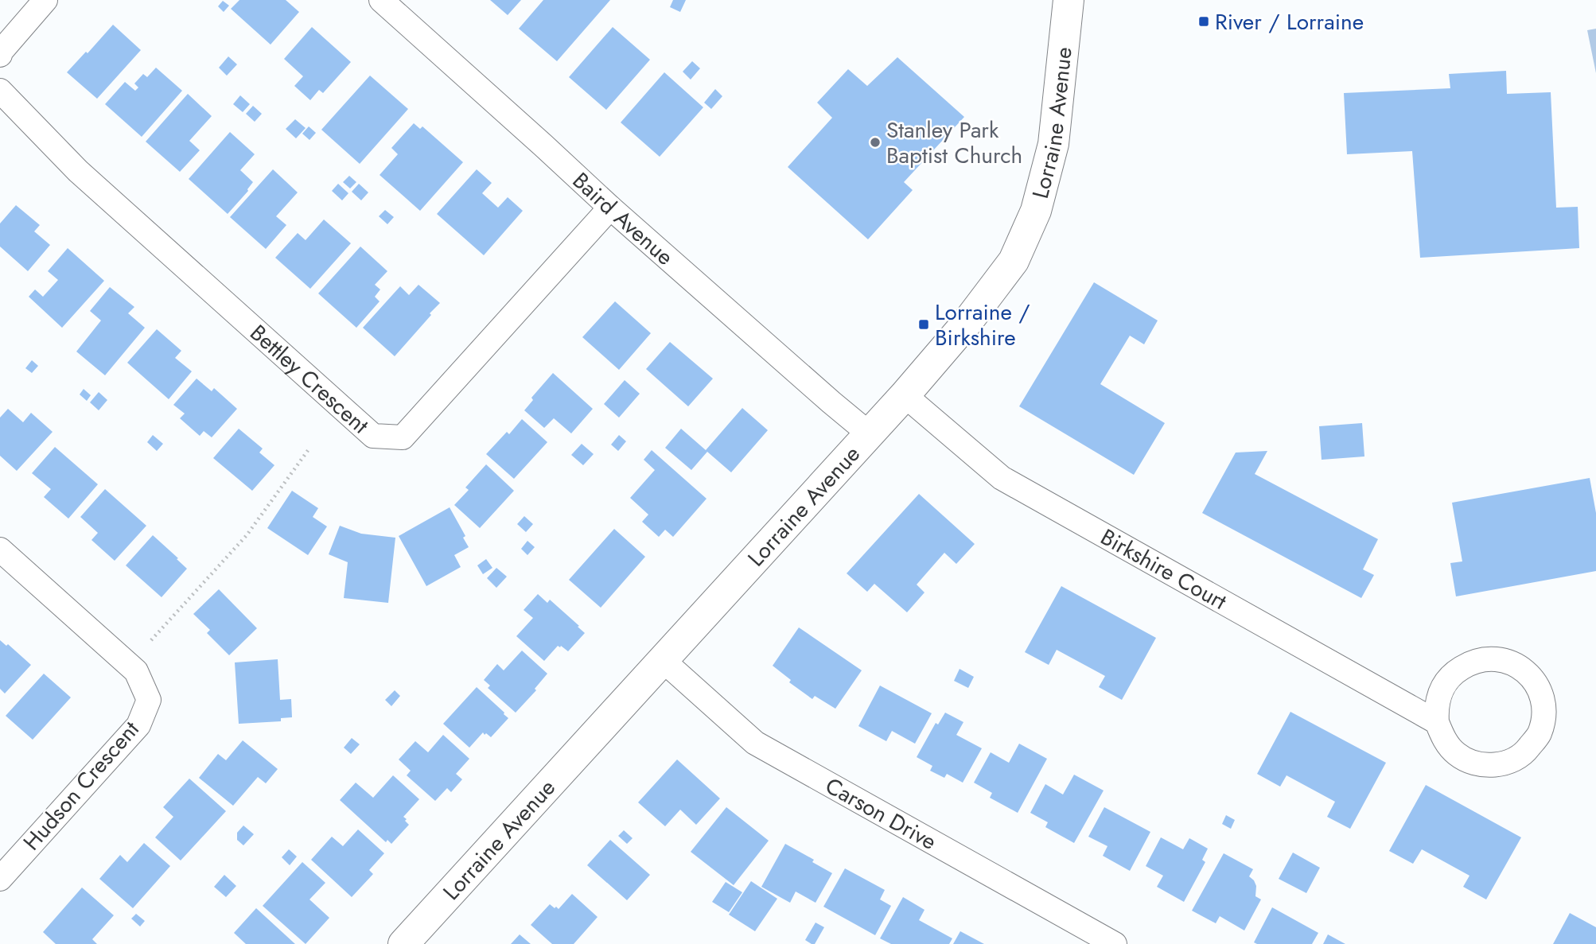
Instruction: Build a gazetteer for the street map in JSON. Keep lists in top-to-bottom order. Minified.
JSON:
{"streets":{"street":["Lorraine Avenue","Baird Avenue","Bettley Crescent","Birkshire Court","Hudson Crescent","Carson Drive"]},"crossings":[["Lorraine Avenue","Baird Avenue"],["Lorraine Avenue","Birkshire Court"],["Lorraine Avenue","Carson Drive"],["Baird Avenue","Bettley Crescent"]],"places":{"transit":["River / Lorraine","Lorraine / Birkshire"],"other":["Stanley Park Baptist Church"]}}
